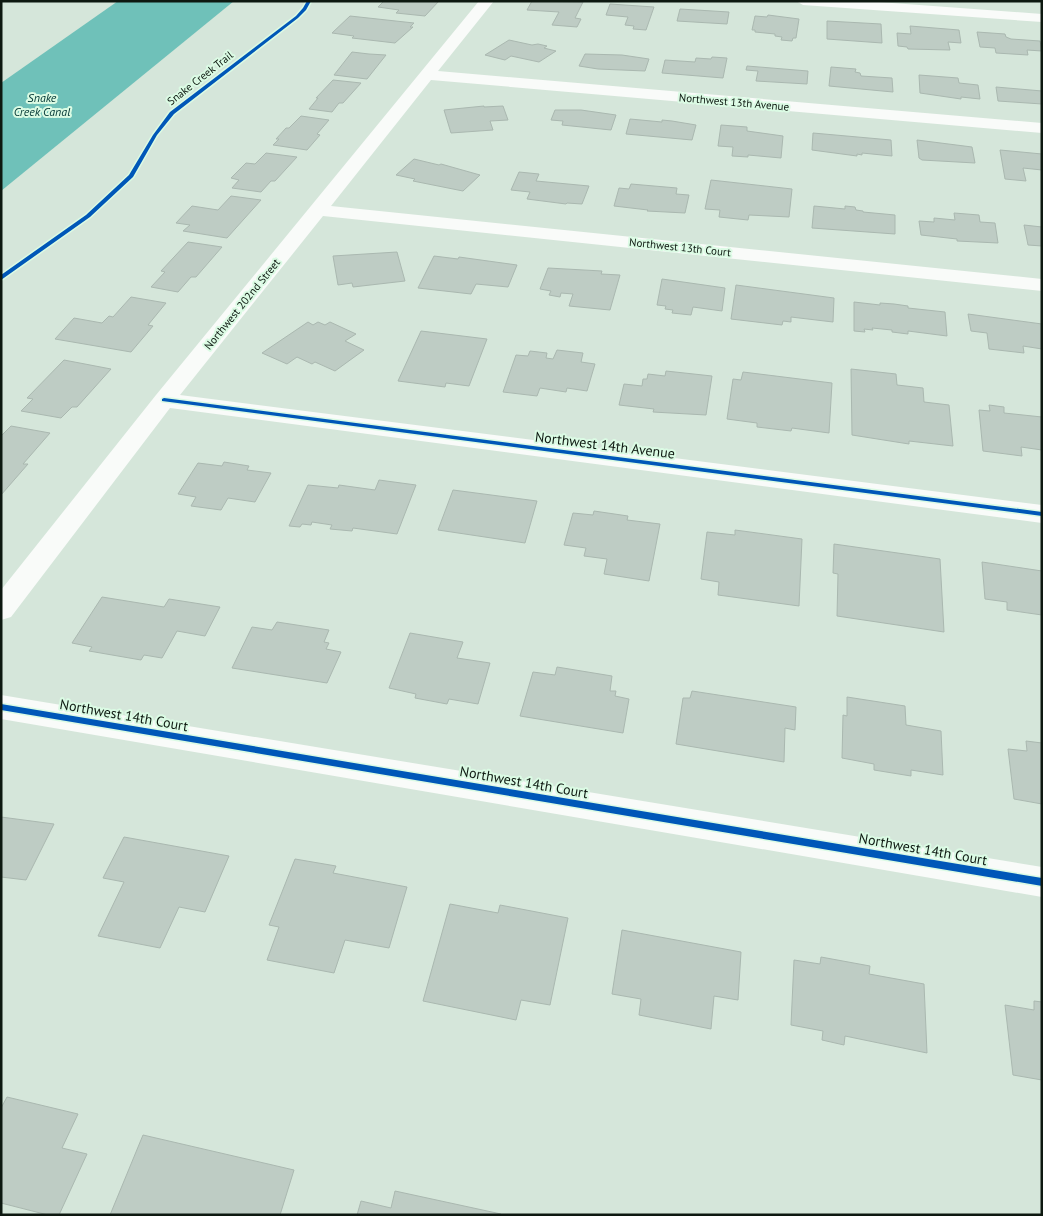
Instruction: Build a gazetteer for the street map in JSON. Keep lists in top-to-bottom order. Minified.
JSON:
{"streets":{"street":["Northwest 13th Avenue","Northwest 13th Court","Northwest 202nd Street","Northwest 14th Avenue","Northwest 14th Court"],"cycle path":["Snake Creek Trail"]},"crossings":[["Northwest 13th Avenue","Northwest 202nd Street"],["Northwest 13th Court","Northwest 202nd Street"],["Northwest 202nd Street","Northwest 14th Avenue"]],"water":["Snake Creek Canal"]}
